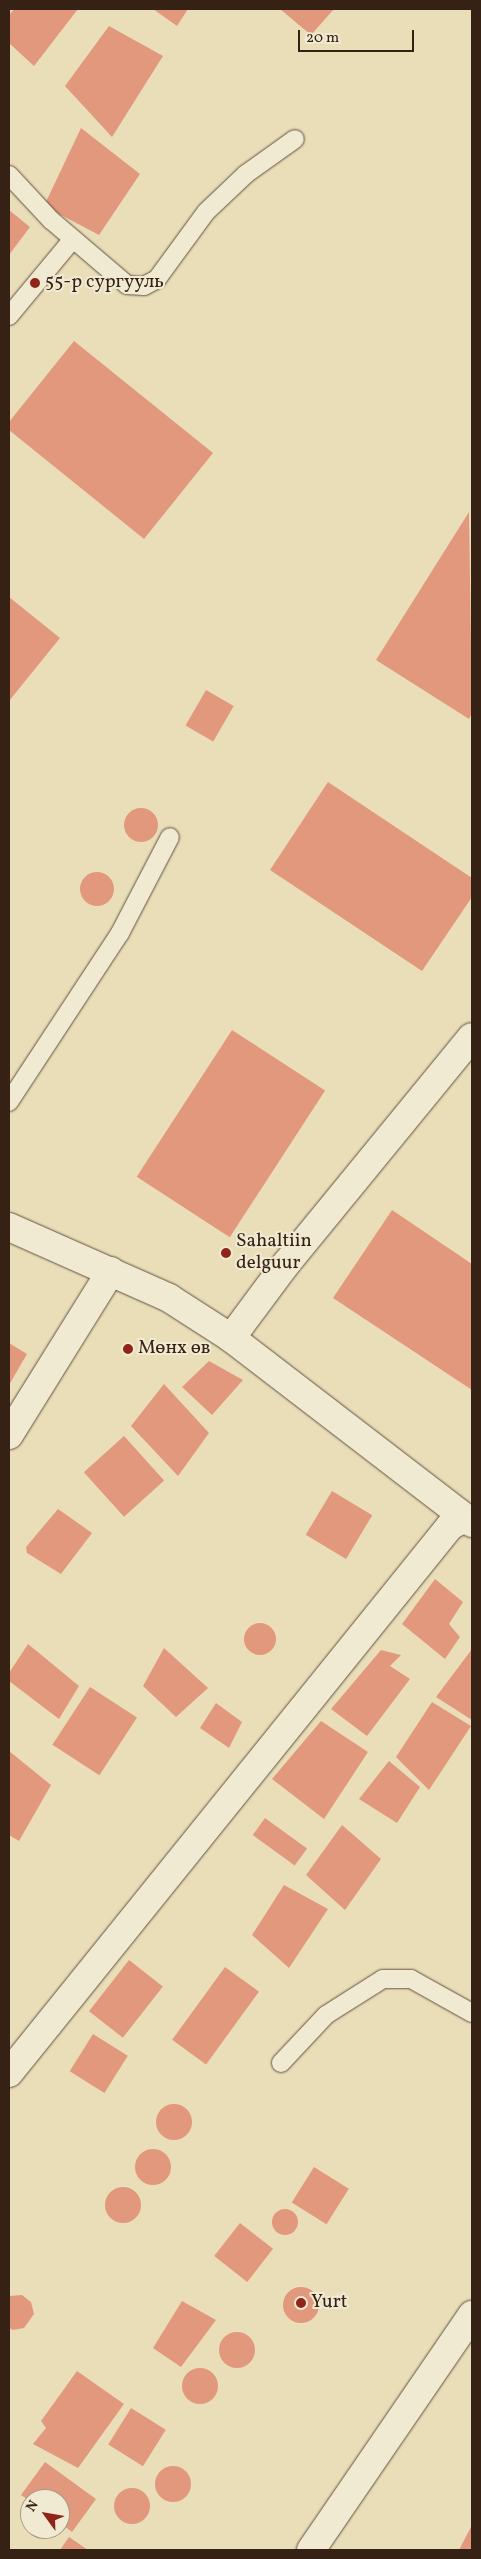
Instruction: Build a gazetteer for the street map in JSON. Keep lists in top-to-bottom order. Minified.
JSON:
{"places":["55-р сургууль","Sahaltiin delguur","Мөнх өв","Yurt"],"scale_bar":"20 m","north":"top left"}
